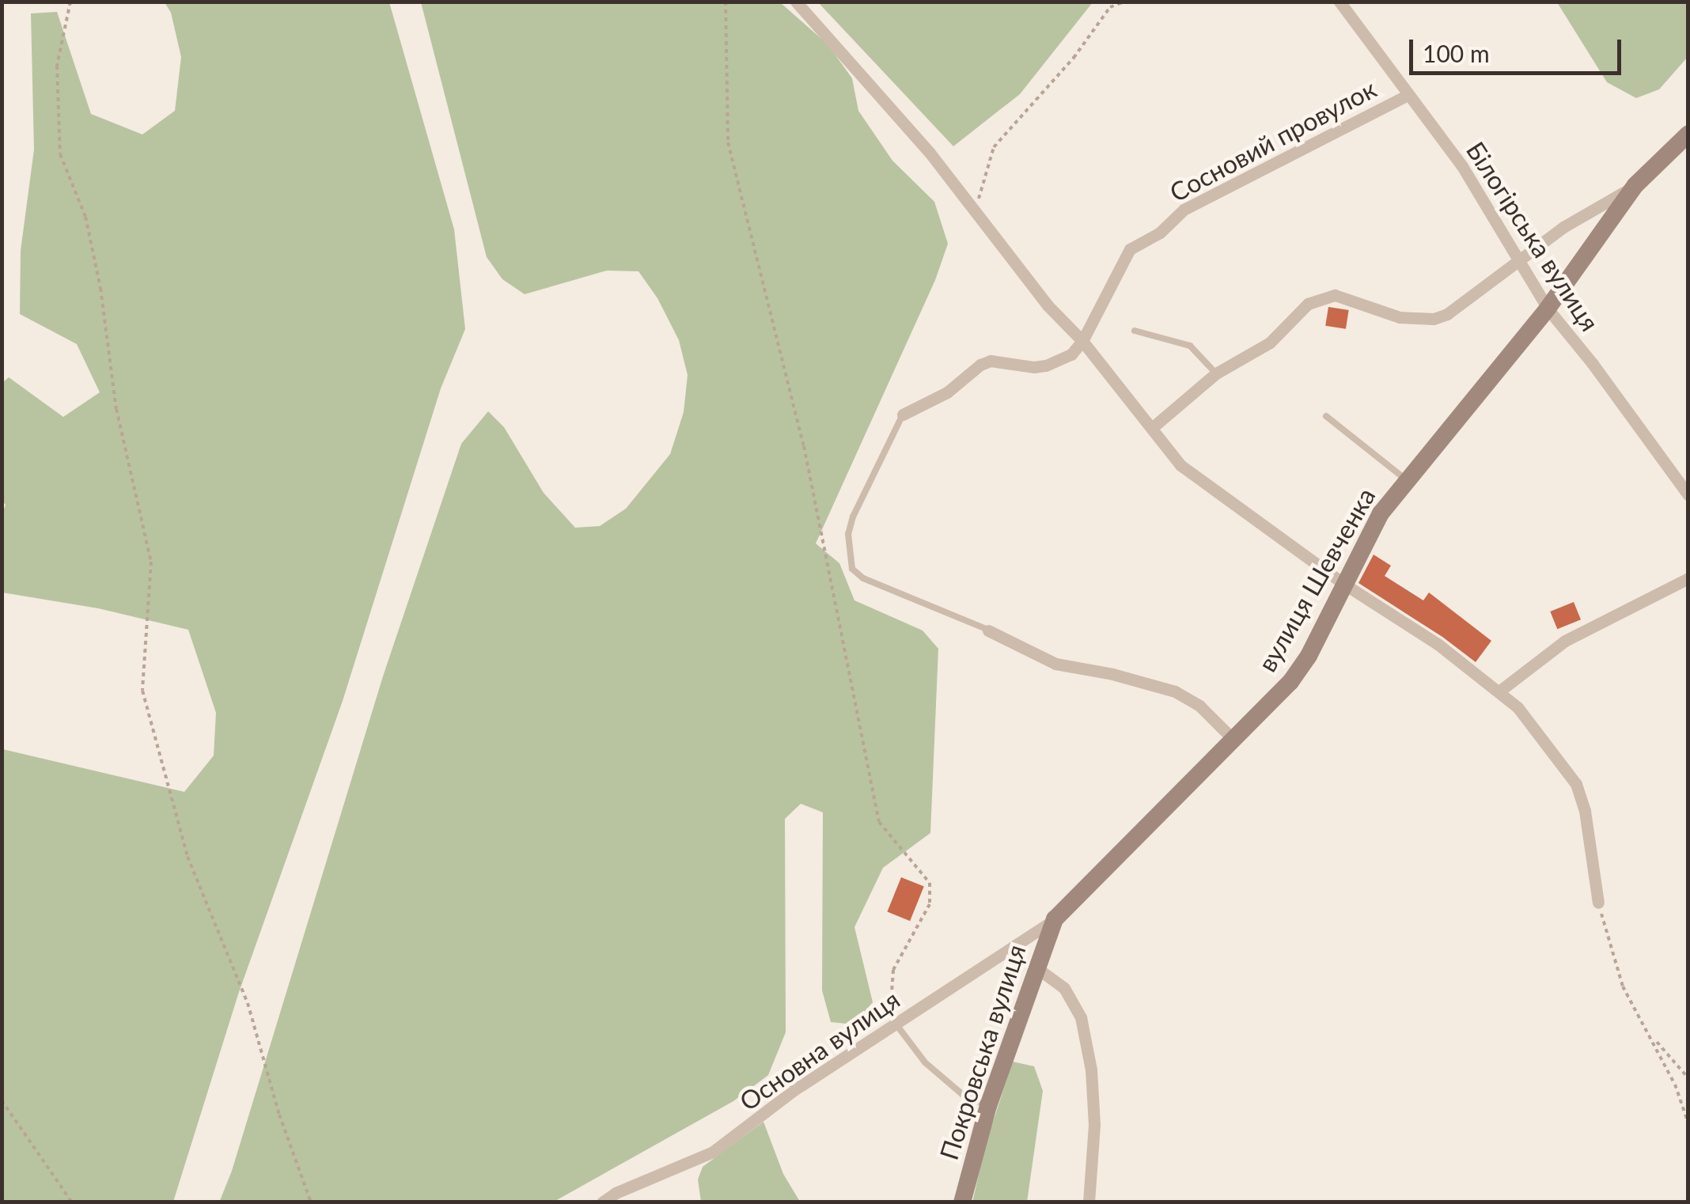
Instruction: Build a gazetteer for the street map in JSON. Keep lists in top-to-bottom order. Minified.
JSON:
{"streets":{"street":["Сосновий провулок","Білогірська вулиця","вулиця Шевченка","Основна вулиця","Покровська вулиця"]},"crossings":[["Сосновий провулок","Білогірська вулиця"],["Білогірська вулиця","вулиця Шевченка"],["вулиця Шевченка","Основна вулиця"],["вулиця Шевченка","Покровська вулиця"],["Основна вулиця","Покровська вулиця"]],"scale_bar":"100 m"}
